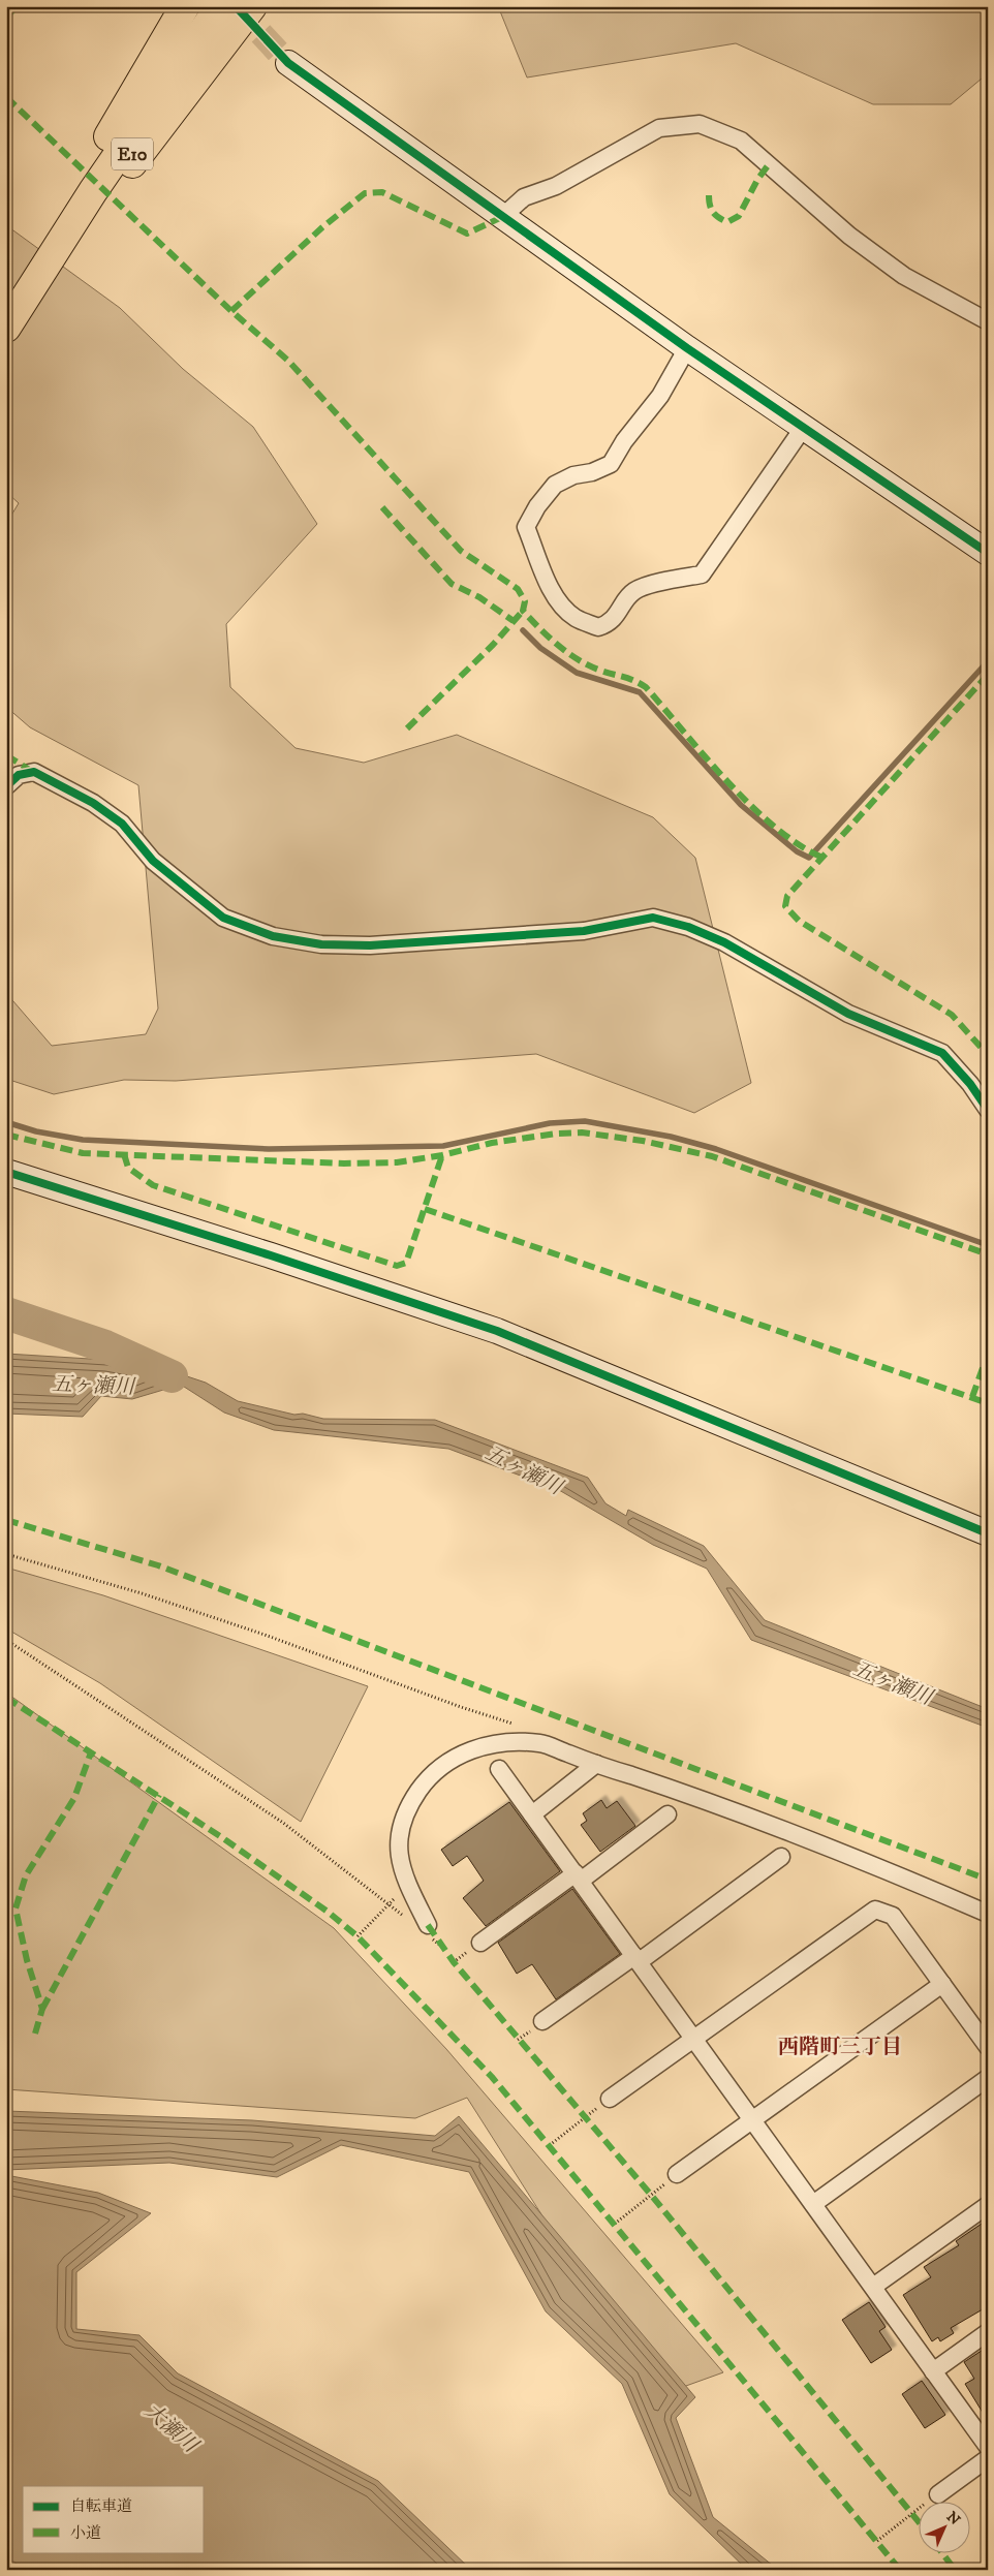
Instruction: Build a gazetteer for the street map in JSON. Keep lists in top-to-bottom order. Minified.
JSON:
{"streets":{"highway":["E10"]},"districts":["西階町三丁目"],"water":["五ヶ瀬川","大瀬川"],"legend":["自転車道","小道"],"north":"top right"}
